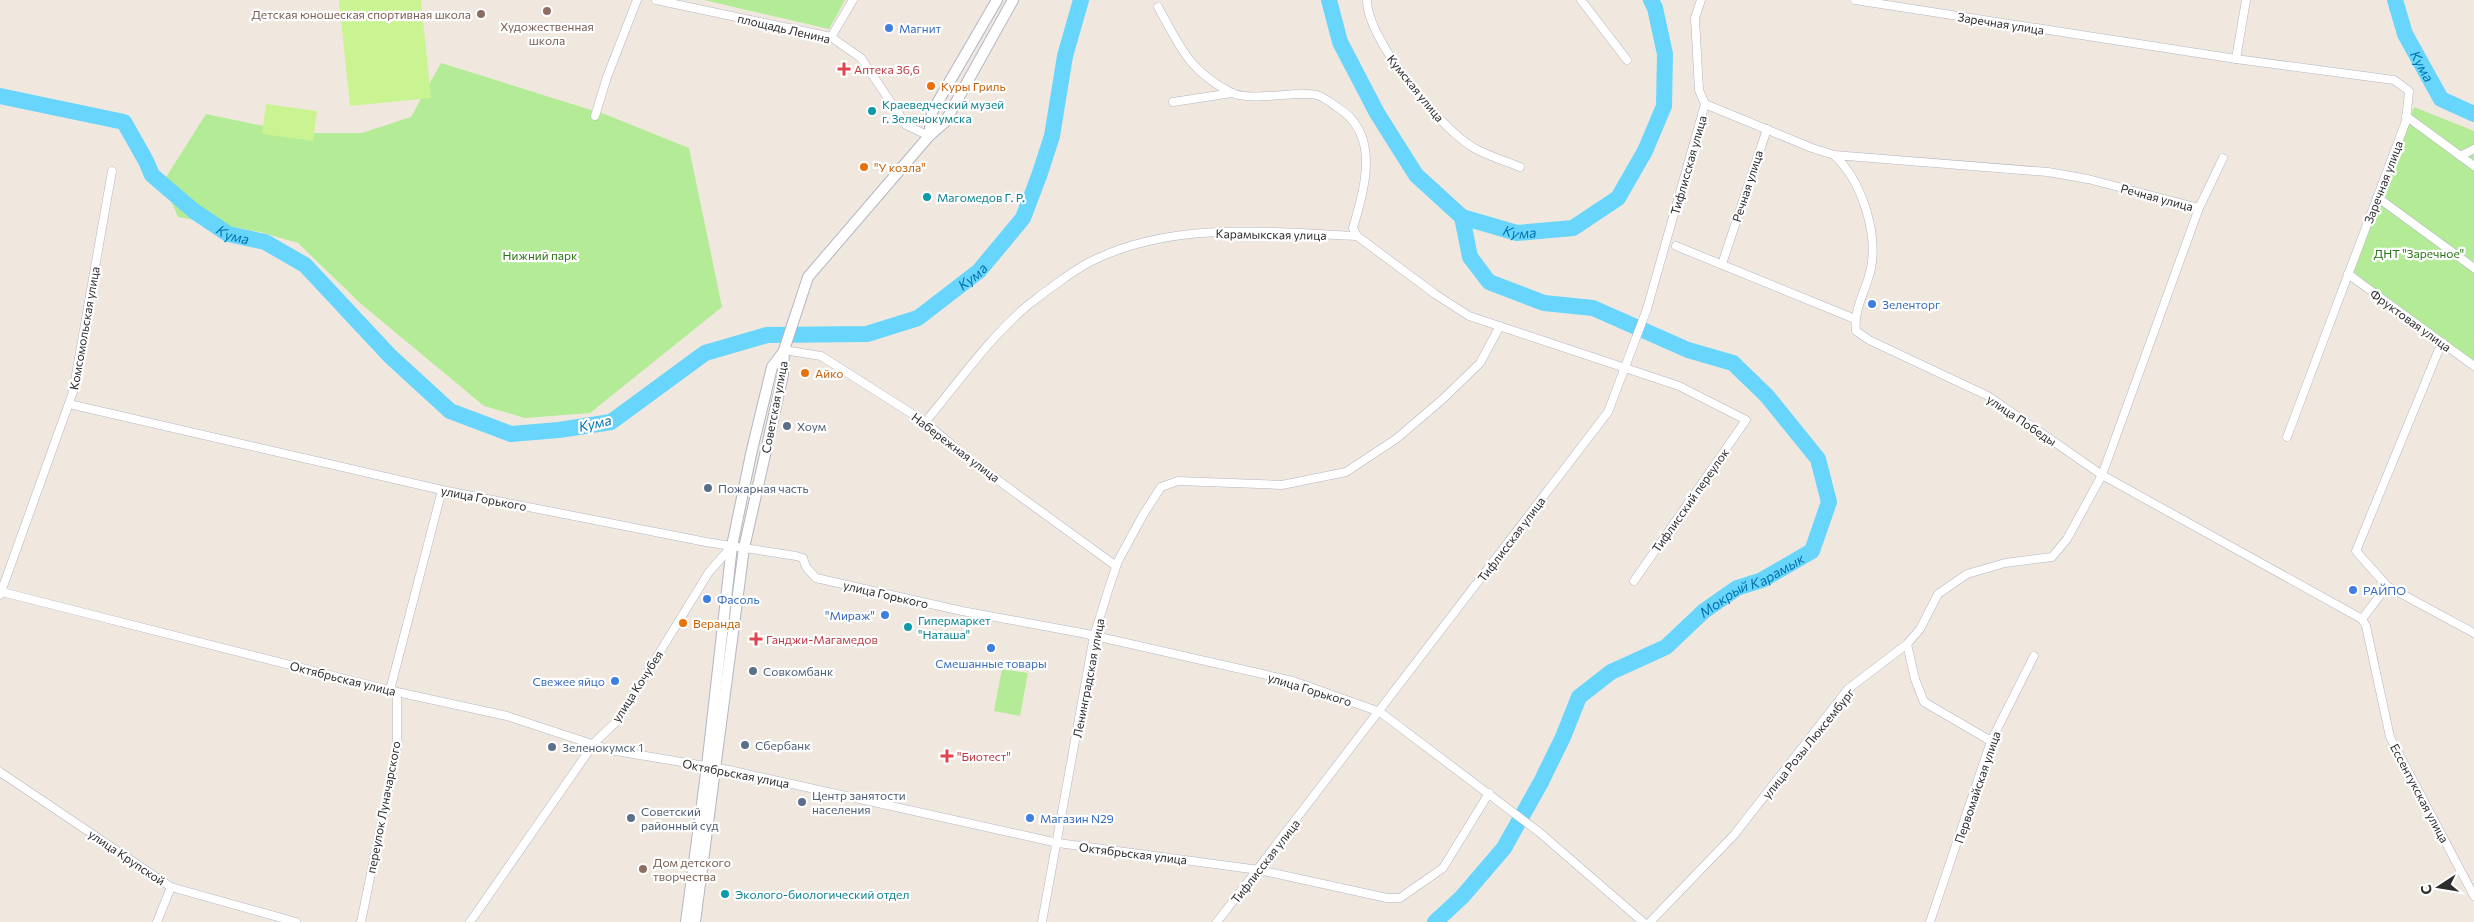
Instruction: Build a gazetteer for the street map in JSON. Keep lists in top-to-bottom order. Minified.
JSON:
{"streets":{"street":["Заречная улица","площадь Ленина","Кумская улица","Тифлисская улица","Речная улица","Карамыкская улица","Фруктовая улица","Комсомольская улица","Советская улица","улица Победы","Набережная улица","улица Горького","Тифлисский переулок","Октябрьская улица","Ленинградская улица","улица Кочубея","улица Розы Люксембург","Первомайская улица","Ессентукская улица","переулок Луначарского","улица Крупской"]},"crossings":[["Заречная улица","Фруктовая улица"],["Тифлисская улица","Речная улица"],["Тифлисская улица","улица Горького"],["Тифлисская улица","Тифлисский переулок"],["Тифлисская улица","Октябрьская улица"],["Речная улица","улица Победы"],["Речная улица","улица Розы Люксембург"],["Карамыкская улица","Набережная улица"],["Комсомольская улица","улица Горького"],["Комсомольская улица","Октябрьская улица"],["Советская улица","Набережная улица"],["Советская улица","улица Горького"],["Советская улица","Октябрьская улица"],["Советская улица","улица Кочубея"],["улица Победы","улица Розы Люксембург"],["улица Победы","Ессентукская улица"],["Набережная улица","Ленинградская улица"],["улица Горького","Октябрьская улица"],["улица Горького","Ленинградская улица"],["улица Горького","улица Кочубея"],["улица Горького","переулок Луначарского"],["Октябрьская улица","Ленинградская улица"],["Октябрьская улица","улица Кочубея"],["Октябрьская улица","переулок Луначарского"]],"water":["Кума","Мокрый Карамык"],"parks":["ДНТ \"Заречное\"","Нижний парк"],"places":{"other":["Художественная школа","Детская юношеская спортивная школа","Магнит","Куры Гриль","Краеведческий музей г. Зеленокумска","\"У козла\"","Магомедов Г. Р.","Зеленторг","Айко","Хоум","Пожарная часть","РАЙПО","Фасоль","\"Мираж\"","Веранда","Гипермаркет \"Наташа\"","Смешанные товары","Совкомбанк","Свежее яйцо","Сбербанк","Зеленокумск 1","Центр занятости населения","Советский районный суд","Магазин N29","Дом детского творчества","Эколого-биологический отдел"],"health":["Аптека 36,6","Ганджи-Магамедов","\"Биотест\""]},"north":"left"}
